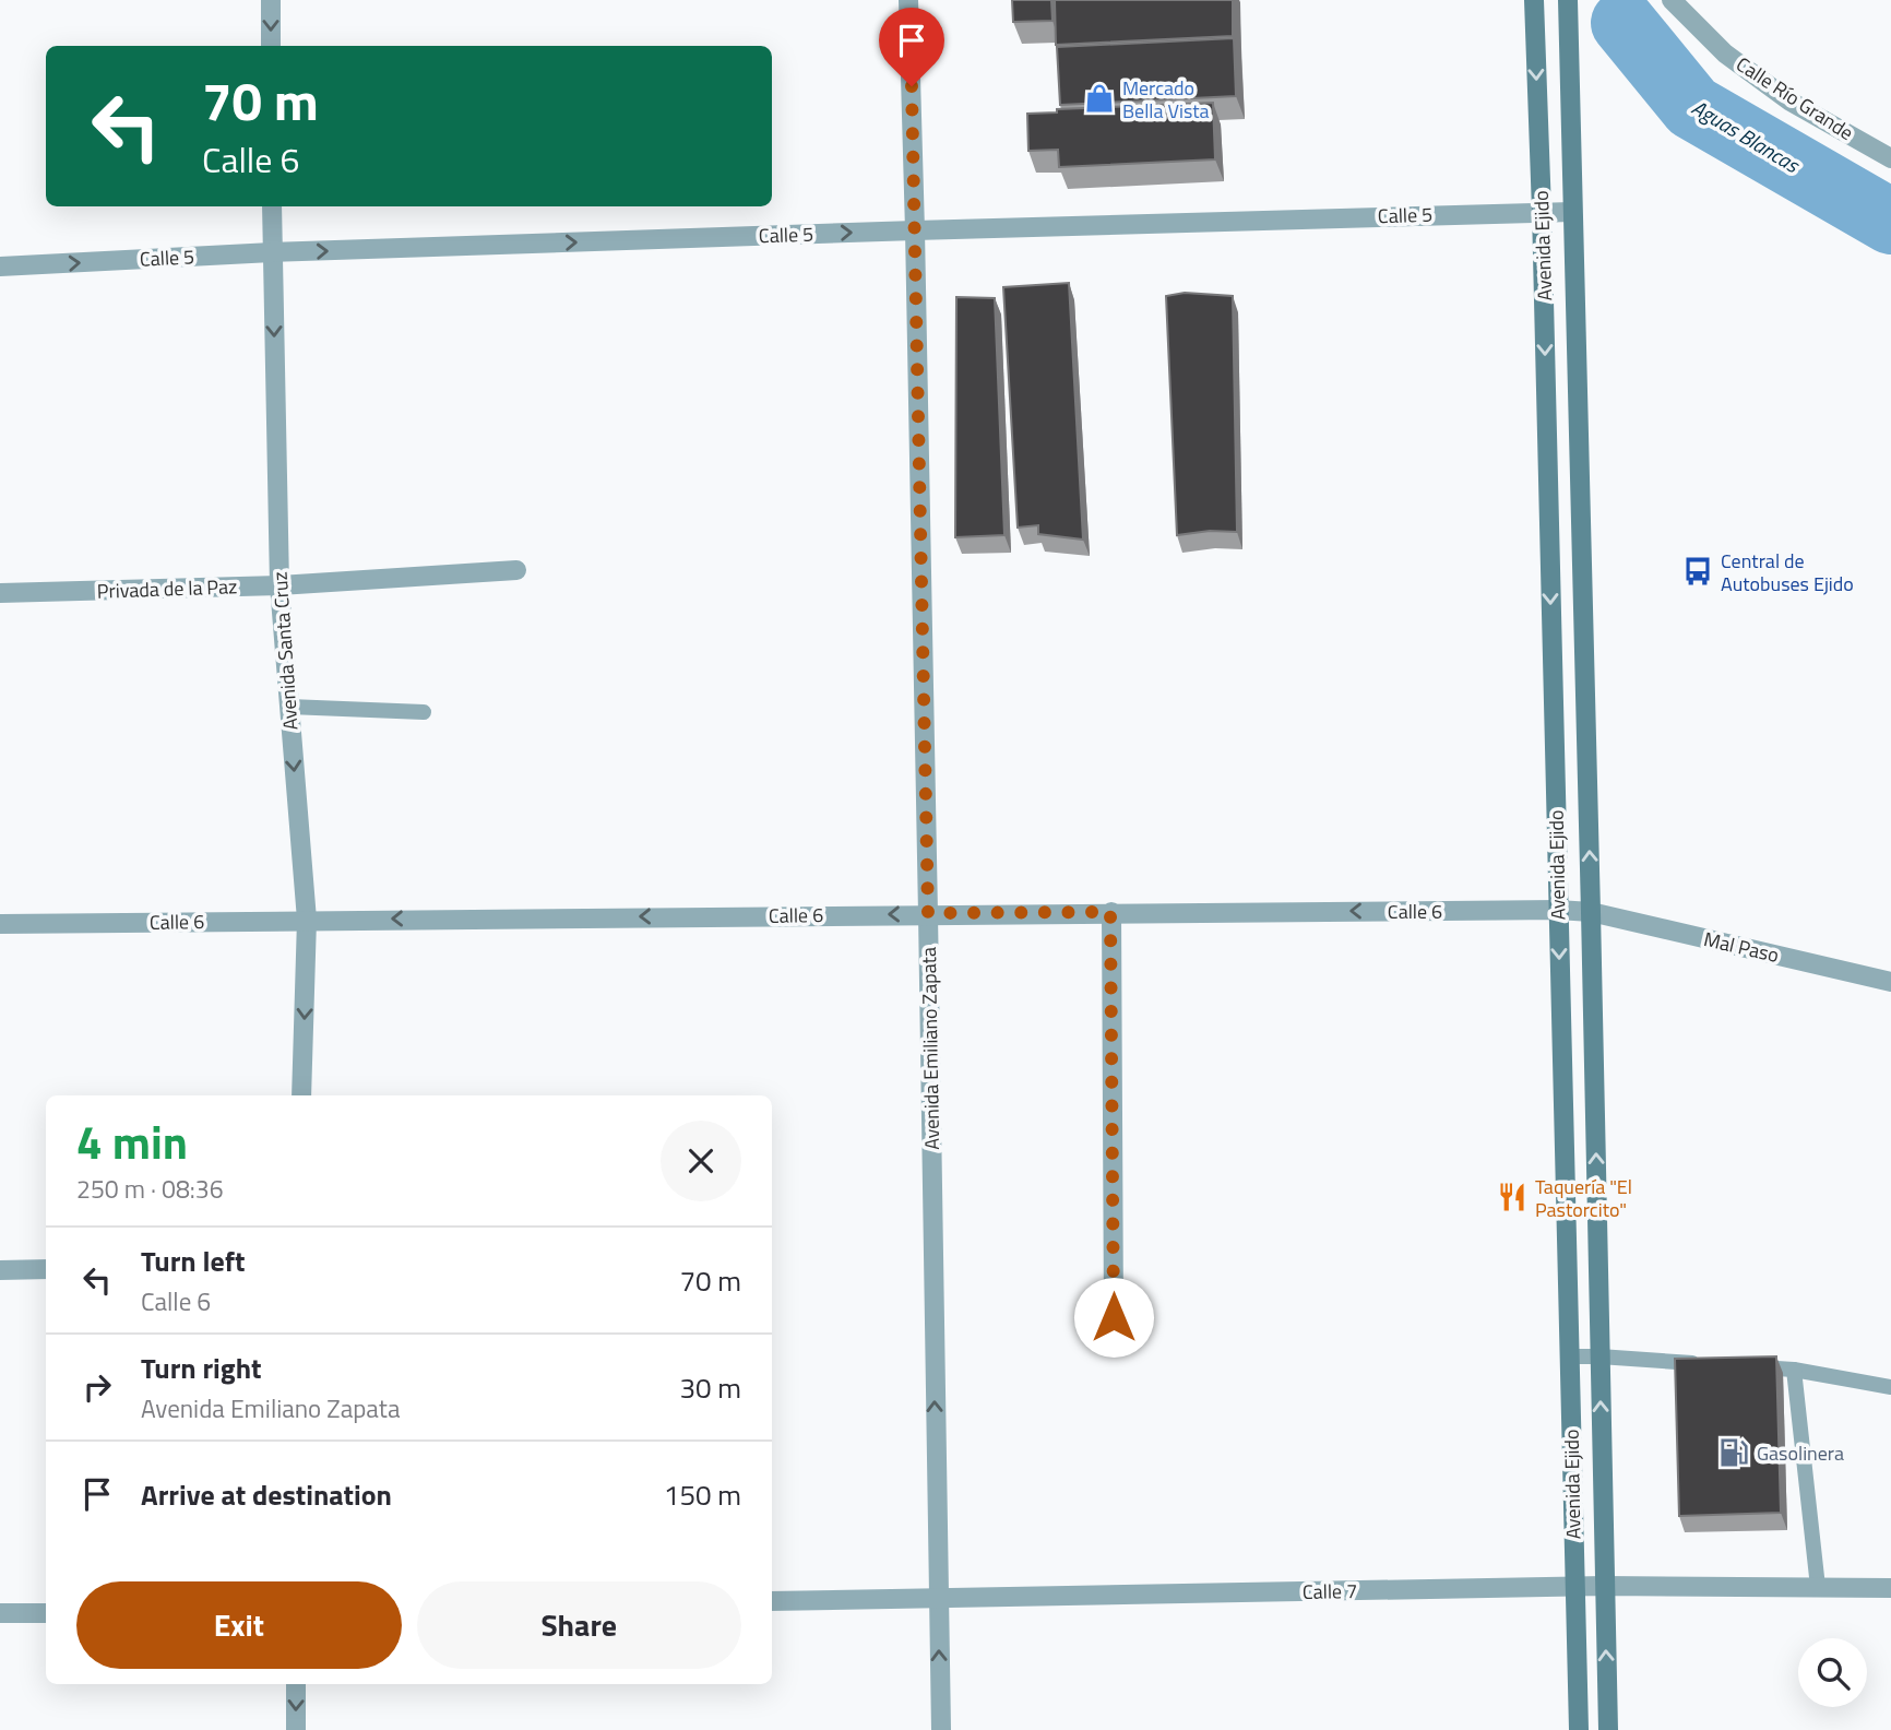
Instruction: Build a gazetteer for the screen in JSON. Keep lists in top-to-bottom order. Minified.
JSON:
{"streets":{"main road":["Avenida Ejido"],"street":["Calle Río Grande","Calle 5","Privada de la Paz","Avenida Santa Cruz","Calle 6","Mal Paso","Avenida Emiliano Zapata","Calle 7"]},"crossings":[["Calle 5","Avenida Ejido"],["Calle 5","Avenida Santa Cruz"],["Calle 5","Avenida Emiliano Zapata"],["Avenida Ejido","Calle 6"],["Avenida Ejido","Mal Paso"],["Avenida Ejido","Calle 7"],["Privada de la Paz","Avenida Santa Cruz"],["Avenida Santa Cruz","Calle 6"],["Calle 6","Mal Paso"],["Calle 6","Avenida Emiliano Zapata"],["Avenida Emiliano Zapata","Calle 7"]],"one_way":["Calle 5","Avenida Santa Cruz","Calle 6","Avenida Emiliano Zapata"],"water":["Aguas Blancas"],"places":{"shop":["Mercado Bella Vista"],"bus stop":["Central de Autobuses Ejido"],"restaurant":["Taquería \"El Pastorcito\""],"fuel station":["Gasolinera"]},"page":{"turn":["70 m","Calle 6"],"heading":["4 min","250 m · 08:36"],"list":[{"name":"Turn left","note":"Calle 6","value":"70 m"},{"name":"Turn right","note":"Avenida Emiliano Zapata","value":"30 m"},{"name":"Arrive at destination","value":"150 m"}],"buttons":["Exit","Share"]}}
